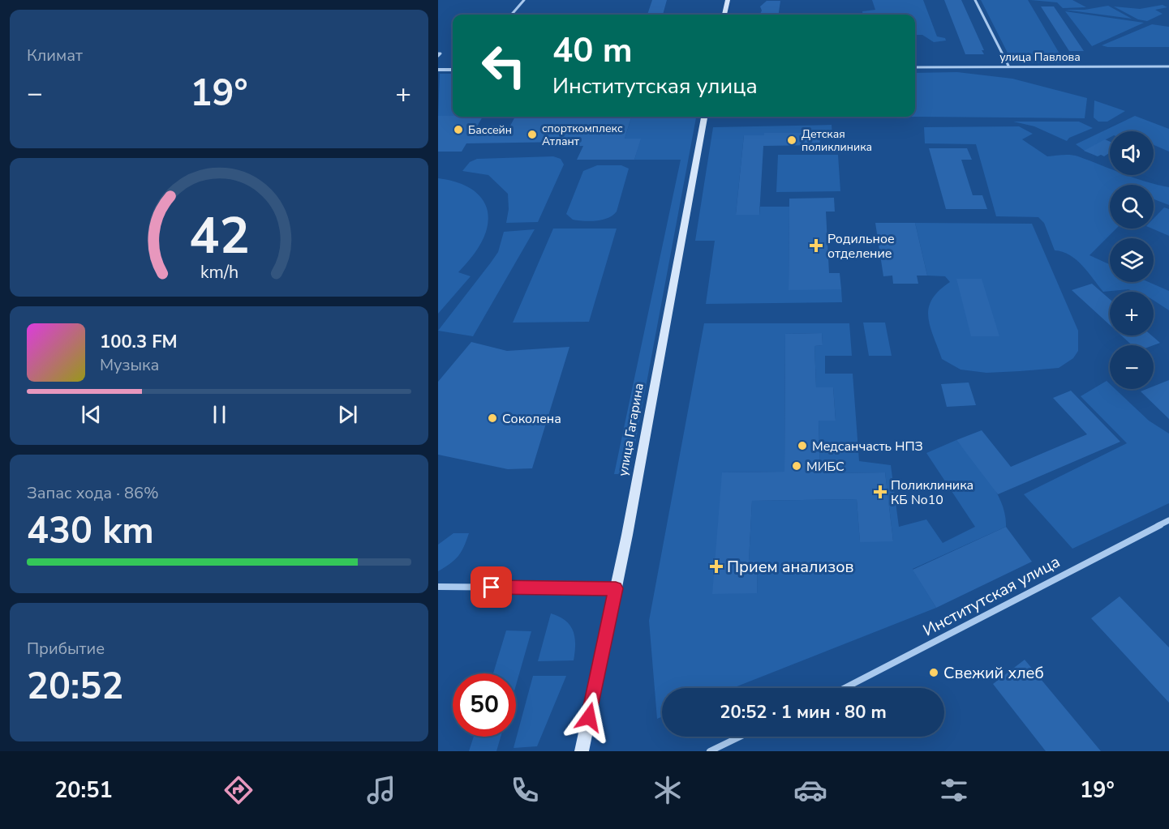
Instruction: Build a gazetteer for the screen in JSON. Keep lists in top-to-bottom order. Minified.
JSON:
{"streets":{"main road":["улица Гагарина"],"street":["улица Павлова","Институтская улица"]},"places":{"other":["Бассейн","спорткомплекс Атлант","Детская поликлиника","Соколена","Медсанчасть НПЗ","МИБС","Свежий хлеб"],"health":["Родильное отделение","Поликлиника КБ No10","Прием анализов"]},"page":{"tile":["Климат",["Запас хода · 86%","430 km"],["Прибытие","20:52"]],"turn":["40 m","Институтская улица"],"heat":["−","19°","+"],"map_buttons":["+","−"],"song":["100.3 FM","Музыка"],"limit":"50","trip":"20:52 · 1 мин · 80 m","tabs":["20:51","19°"],"gauge":["42","km/h"]}}
